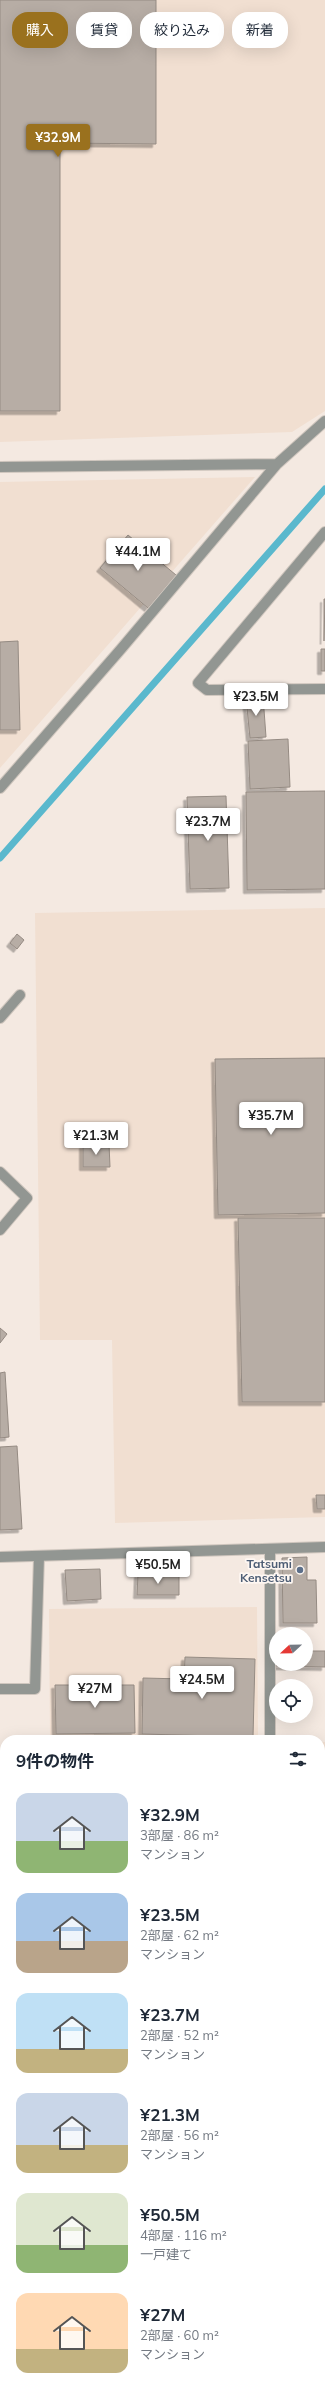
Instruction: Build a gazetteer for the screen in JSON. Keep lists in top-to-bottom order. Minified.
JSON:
{"places":["Tatsumi Kensetsu"],"north":"left","page":{"chip":["購入","賃貸","絞り込み","新着"],"price":["¥32.9M","¥44.1M","¥23.5M","¥23.7M","¥35.7M","¥21.3M","¥50.5M","¥24.5M","¥27M"],"heading":"9件の物件","list":[{"name":"¥32.9M","note":"3部屋 · 86 m² · マンション"},{"name":"¥23.5M","note":"2部屋 · 62 m² · マンション"},{"name":"¥23.7M","note":"2部屋 · 52 m² · マンション"},{"name":"¥21.3M","note":"2部屋 · 56 m² · マンション"},{"name":"¥50.5M","note":"4部屋 · 116 m² · 一戸建て"},{"name":"¥27M","note":"2部屋 · 60 m² · マンション"}]}}
